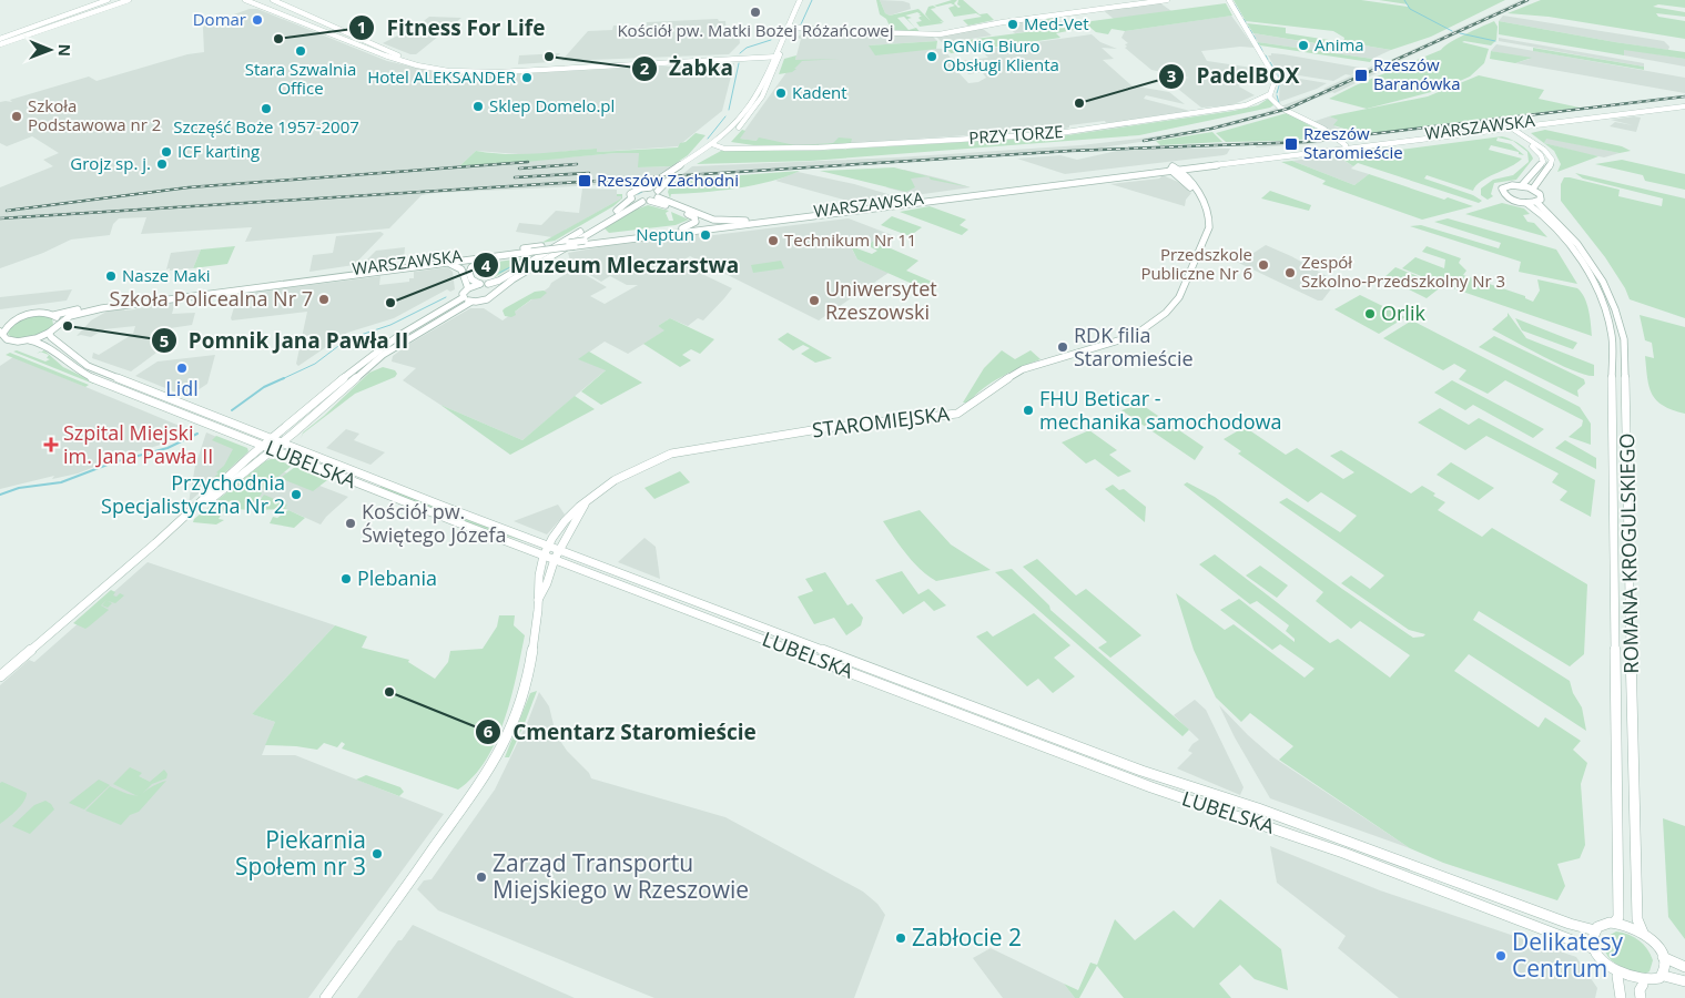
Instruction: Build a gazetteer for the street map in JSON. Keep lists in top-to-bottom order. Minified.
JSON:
{"streets":{"main road":["WARSZAWSKA","PRZY TORZE","STAROMIEJSKA","LUBELSKA","ROMANA KROGULSKIEGO"]},"crossings":[["WARSZAWSKA","STAROMIEJSKA"],["STAROMIEJSKA","LUBELSKA"],["LUBELSKA","ROMANA KROGULSKIEGO"]],"places":{"other":["Kościół pw. Matki Bożej Różańcowej","Domar","Med-Vet","Fitness For Life","Anima","Stara Szwalnia Office","Żabka","PGNiG Biuro Obsługi Klienta","Hotel ALEKSANDER","Kadent","PadelBOX","Sklep Domelo.pl","Szczęść Boże 1957-2007","Szkoła Podstawowa nr 2","ICF karting","Grojz sp. j.","Neptun","Technikum Nr 11","Przedszkole Publiczne Nr 6","Zespół Szkolno-Przedszkolny Nr 3","Nasze Maki","Szkoła Policealna Nr 7","Uniwersytet Rzeszowski","Muzeum Mleczarstwa","Orlik","Pomnik Jana Pawła II","RDK filia Staromieście","Lidl","FHU Beticar - mechanika samochodowa","Przychodnia Specjalistyczna Nr 2","Kościół pw. Świętego Józefa","Plebania","Cmentarz Staromieście","Piekarnia Społem nr 3","Zarząd Transportu Miejskiego w Rzeszowie","Zabłocie 2","Delikatesy Centrum"],"transit":["Rzeszów Baranówka","Rzeszów Staromieście","Rzeszów Zachodni"],"health":["Szpital Miejski im. Jana Pawła II"]},"north":"right"}
